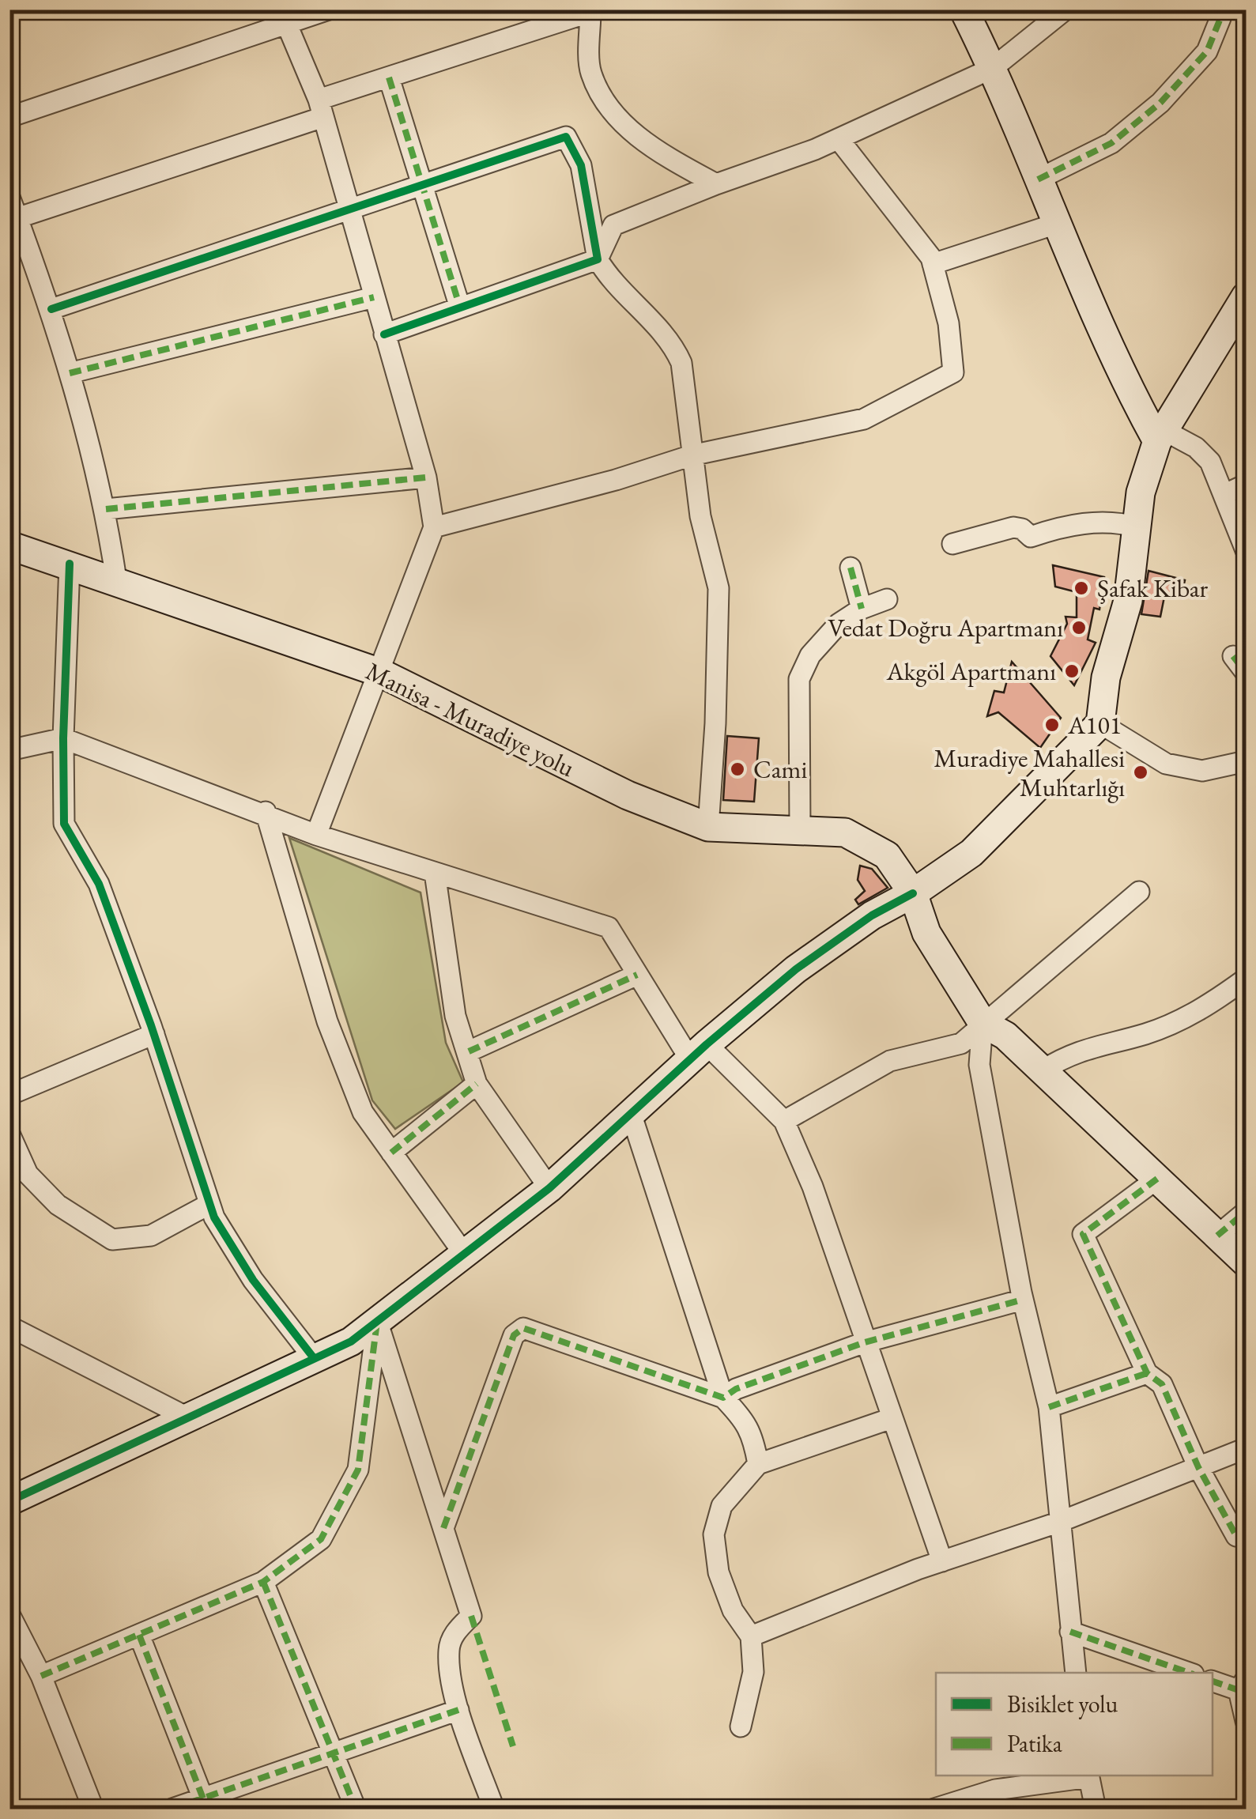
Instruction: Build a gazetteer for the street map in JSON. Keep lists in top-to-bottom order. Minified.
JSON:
{"streets":{"main road":["Manisa - Muradiye yolu"]},"places":["Şafak Kibar","Vedat Doğru Apartmanı","Akgöl Apartmanı","A101","Cami","Muradiye Mahallesi Muhtarlığı"],"legend":["Bisiklet yolu","Patika"]}
